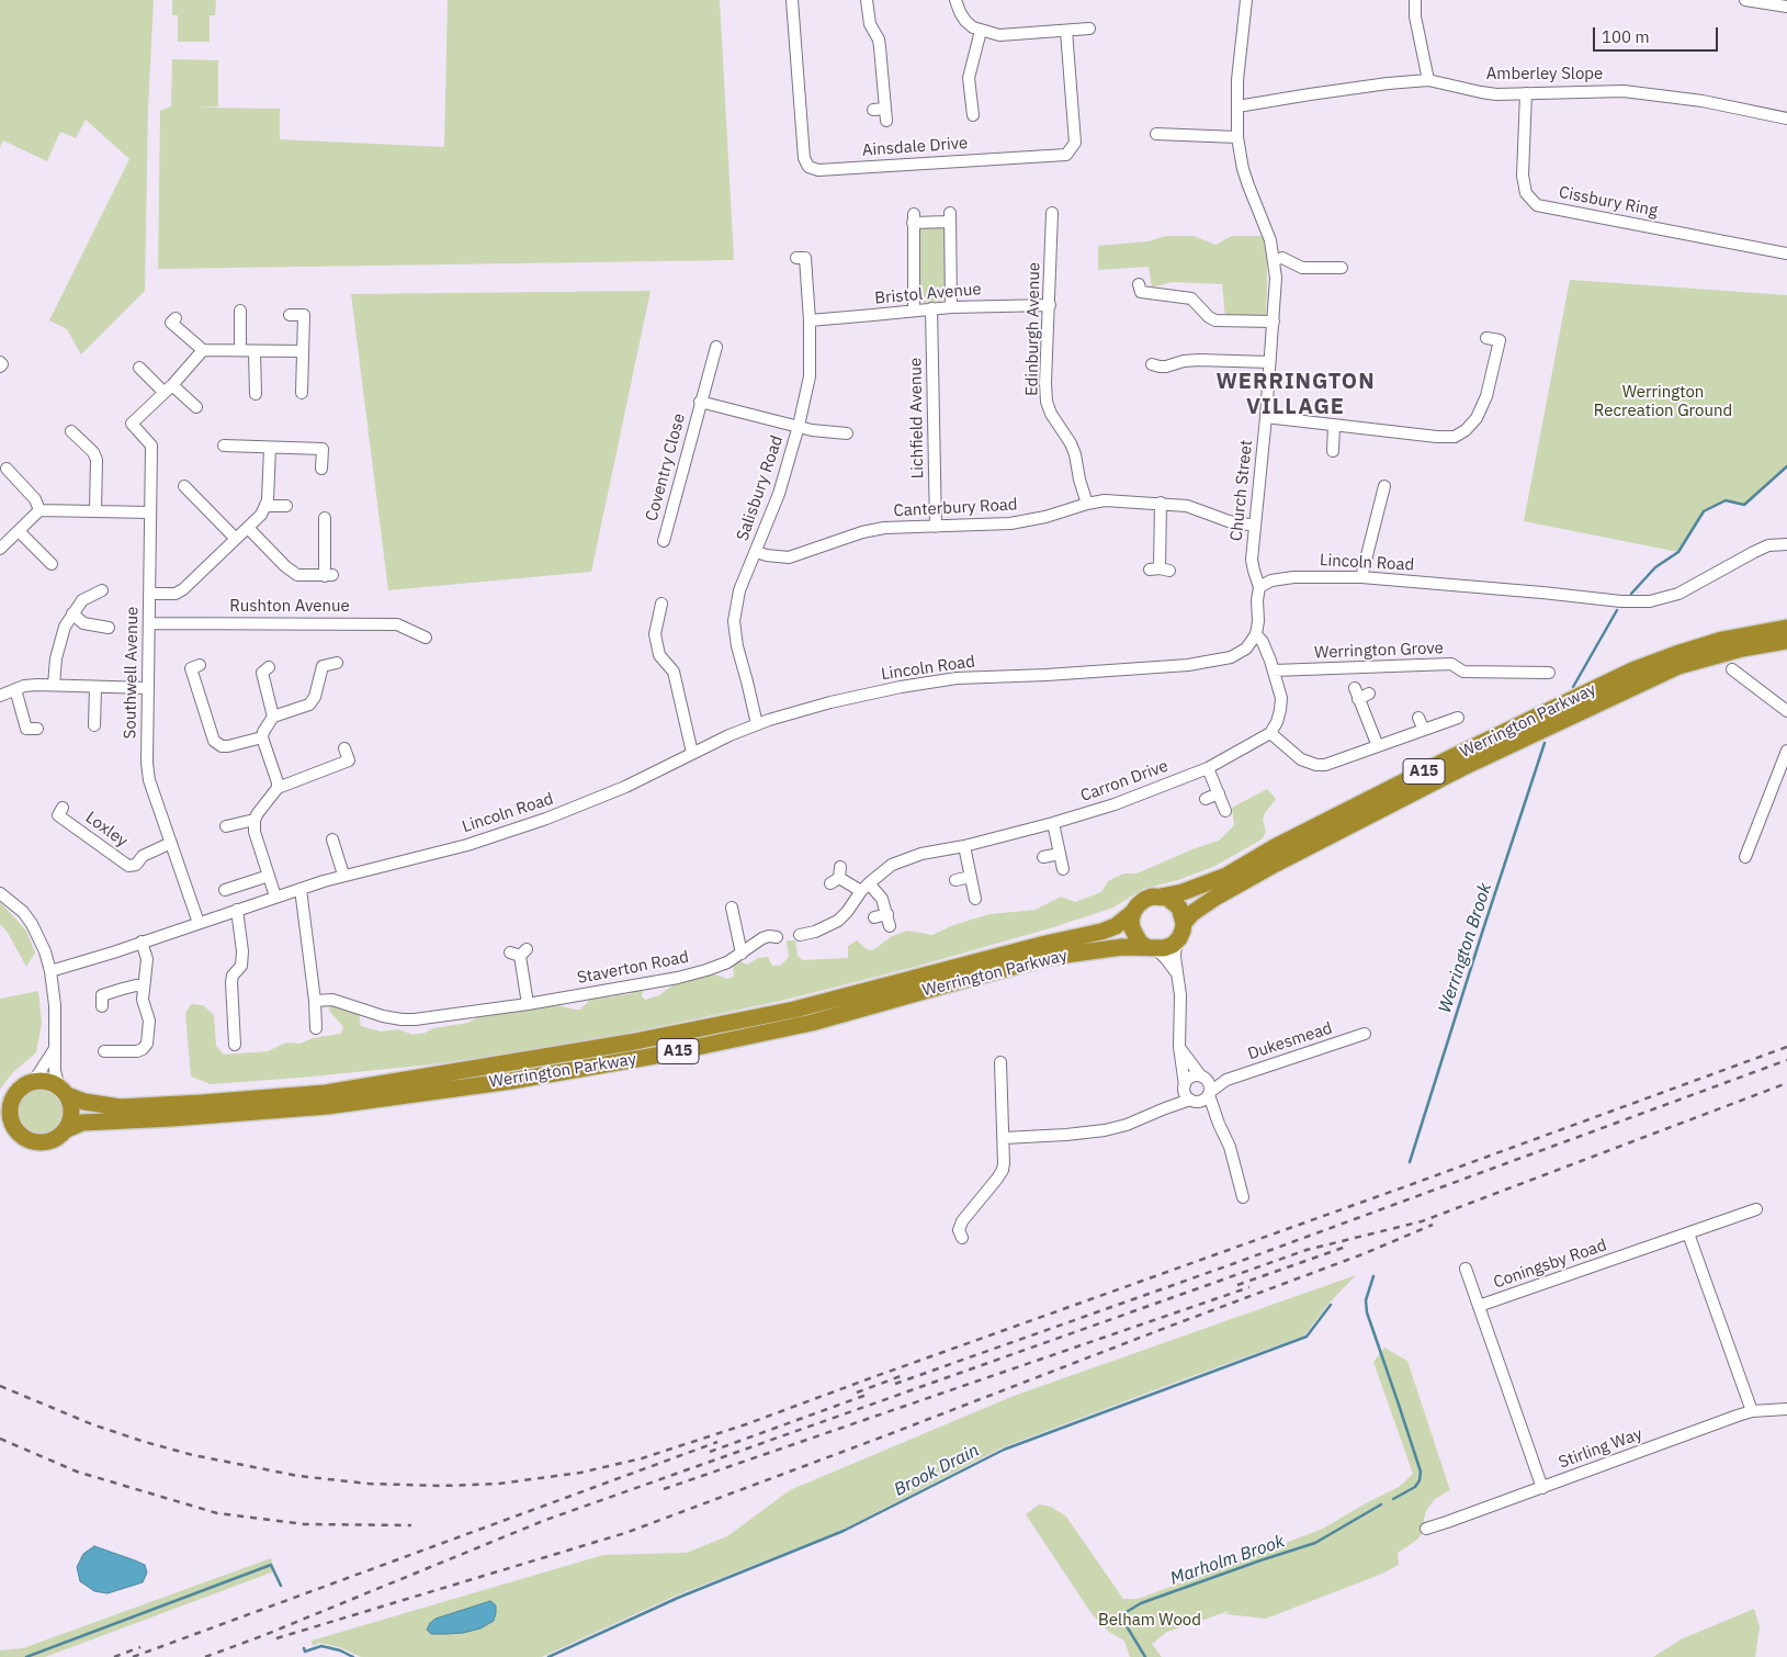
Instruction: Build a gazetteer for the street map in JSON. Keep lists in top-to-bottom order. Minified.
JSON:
{"streets":{"highway":["Werrington Parkway","A15"],"street":["Amberley Slope","Ainsdale Drive","Cissbury Ring","Bristol Avenue","Edinburgh Avenue","Lichfield Avenue","Coventry Close","Salisbury Road","Church Street","Canterbury Road","Lincoln Road","Rushton Avenue","Werrington Grove","Southwell Avenue","Carron Drive","Loxley","Staverton Road","Dukesmead","Coningsby Road","Stirling Way"]},"crossings":[["Amberley Slope","Cissbury Ring"],["Amberley Slope","Church Street"],["Bristol Avenue","Edinburgh Avenue"],["Bristol Avenue","Lichfield Avenue"],["Bristol Avenue","Salisbury Road"],["Edinburgh Avenue","Canterbury Road"],["Lichfield Avenue","Canterbury Road"],["Coventry Close","Salisbury Road"],["Salisbury Road","Canterbury Road"],["Salisbury Road","Lincoln Road"],["Church Street","Canterbury Road"],["Church Street","Lincoln Road"],["Lincoln Road","Southwell Avenue"],["Rushton Avenue","Southwell Avenue"],["Southwell Avenue","Loxley"],["Werrington Parkway","A15"],["Coningsby Road","Stirling Way"]],"districts":["WERRINGTON VILLAGE"],"water":["Werrington Brook","Brook Drain","Marholm Brook"],"parks":["Werrington Recreation Ground","Belham Wood"],"scale_bar":"100 m"}
